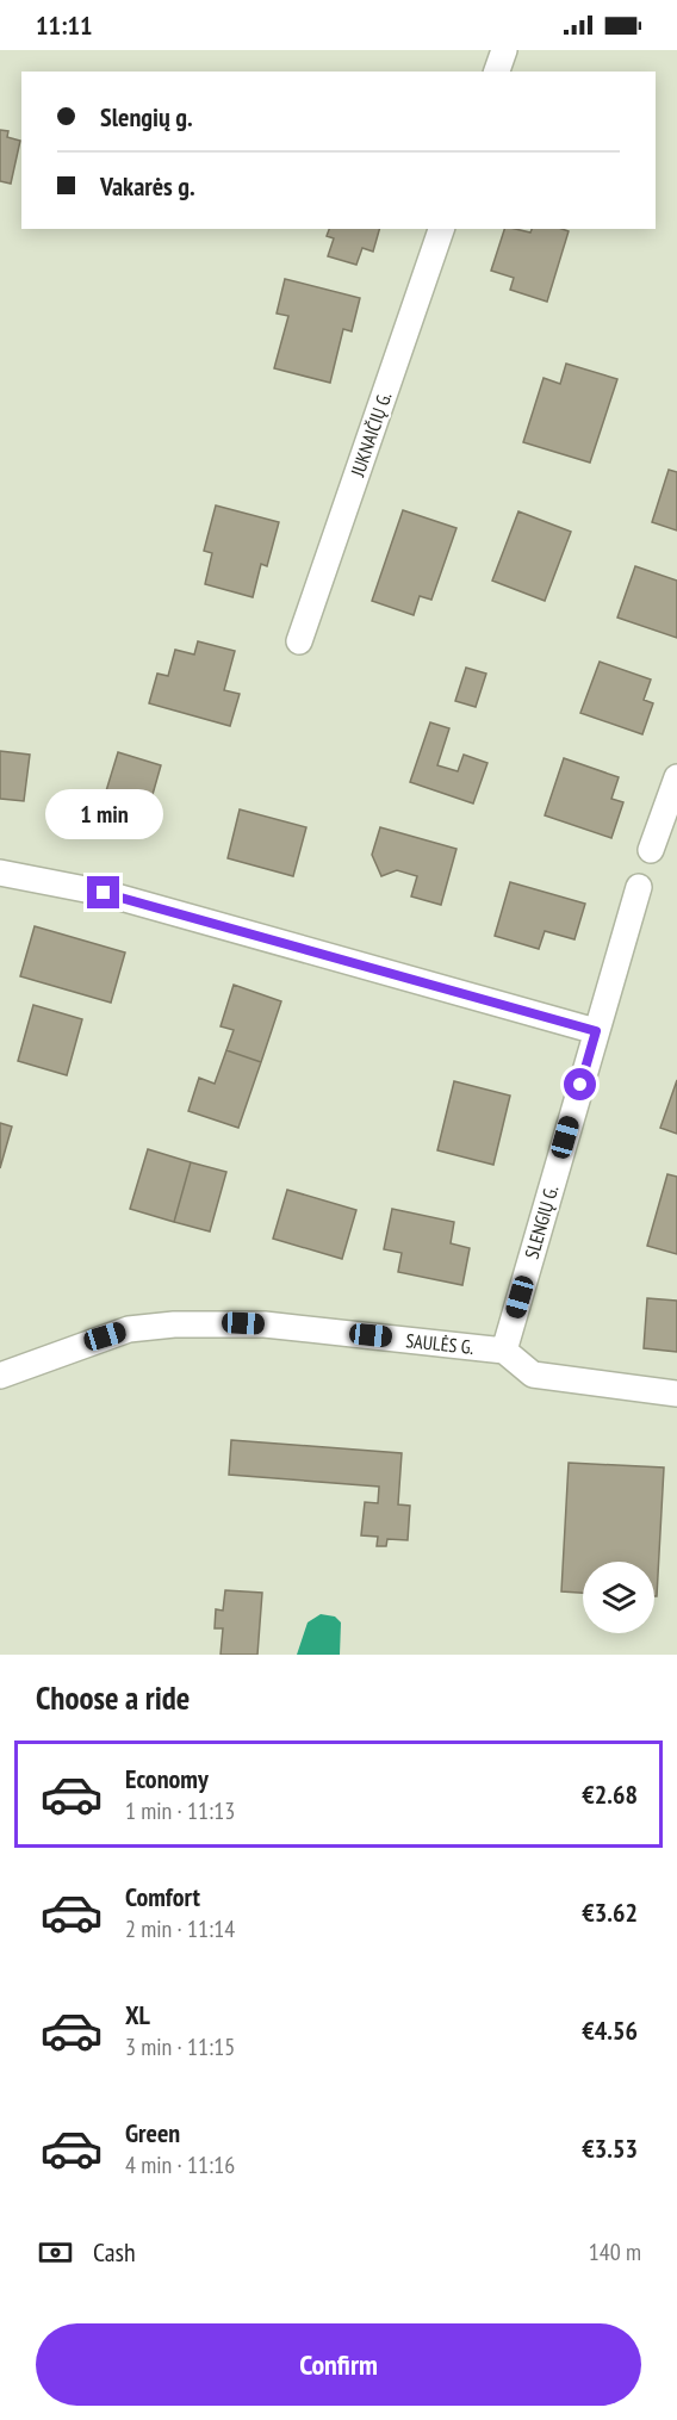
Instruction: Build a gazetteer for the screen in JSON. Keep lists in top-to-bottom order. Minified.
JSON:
{"streets":{"street":["JUKNAIČIŲ G.","SLENGIŲ G.","SAULĖS G."]},"crossings":[["SLENGIŲ G.","SAULĖS G."]],"page":{"status":"11:11","banner":["Slengių g.","Vakarės g."],"bubble":"1 min","heading":"Choose a ride","list":[{"name":"Economy","note":"1 min · 11:13","value":"€2.68"},{"name":"Comfort","note":"2 min · 11:14","value":"€3.62"},{"name":"XL","note":"3 min · 11:15","value":"€4.56"},{"name":"Green","note":"4 min · 11:16","value":"€3.53"}],"pay":["Cash","140 m"],"buttons":"Confirm"}}
